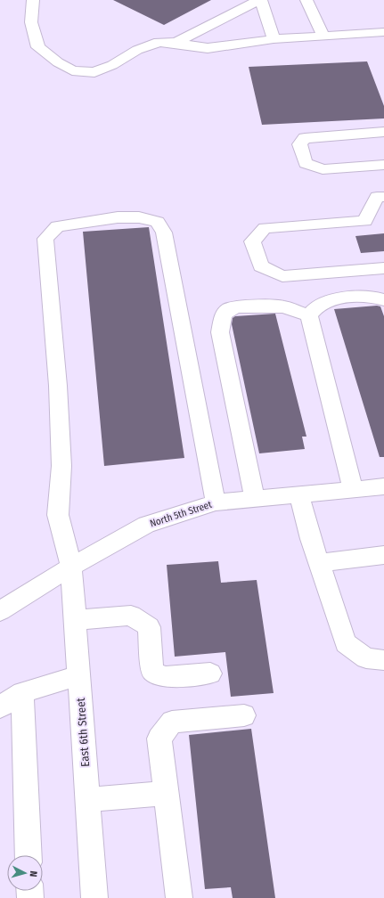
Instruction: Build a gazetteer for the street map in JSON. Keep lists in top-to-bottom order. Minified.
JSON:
{"streets":{"street":["North 5th Street","East 6th Street"]},"crossings":[["North 5th Street","East 6th Street"]],"north":"right"}
